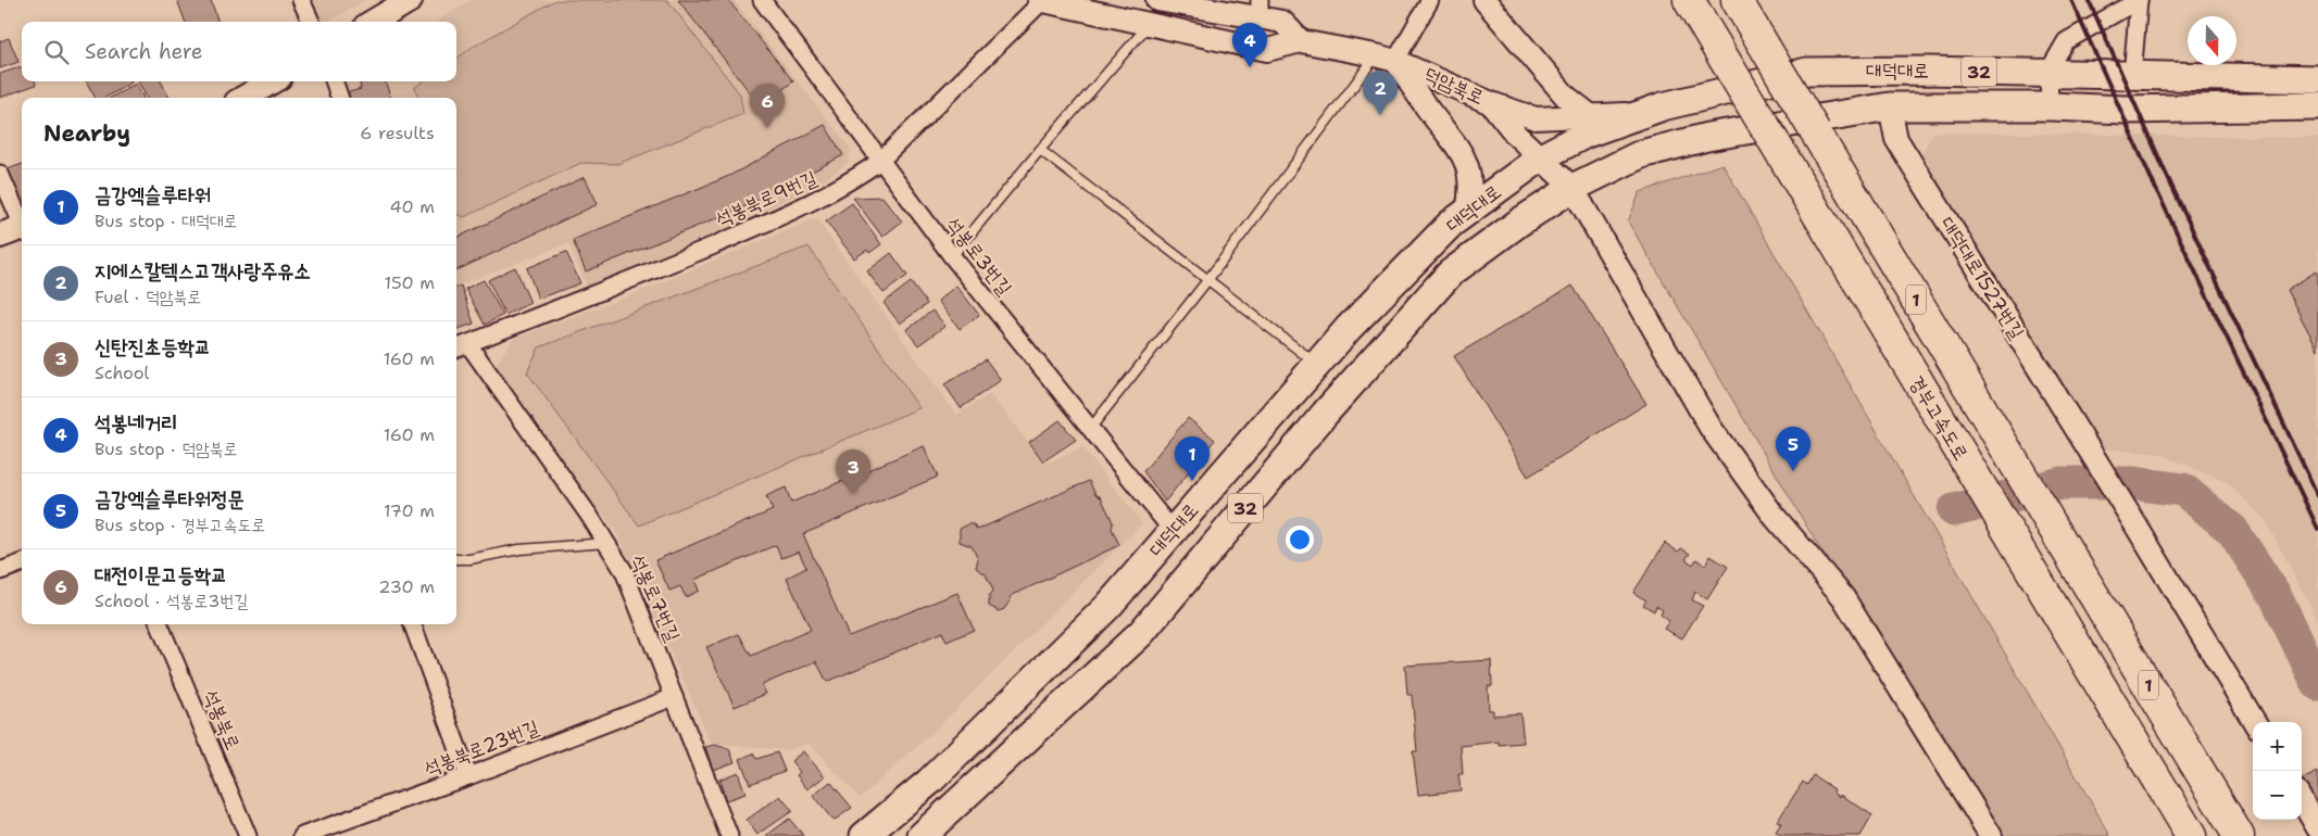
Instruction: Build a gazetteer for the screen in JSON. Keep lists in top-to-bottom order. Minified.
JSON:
{"streets":{"highway":["1","경부고속도로"],"main road":["대덕대로","32"],"street":["덕암북로","석봉북로9번길","석봉로3번길","대덕대로1527번길","석봉로7번길","석봉북로","석봉북로23번길"]},"crossings":[["대덕대로","덕암북로"],["대덕대로","석봉로3번길"],["대덕대로","대덕대로1527번길"],["덕암북로","석봉북로9번길"],["석봉북로9번길","석봉로3번길"],["석봉북로9번길","석봉로7번길"],["석봉로7번길","석봉북로23번길"]],"north":"bottom","page":{"search":"Search here","pins":["4","2","6","5","1","3"],"heading":["Nearby","6 results"],"list":[{"mark":"1","name":"금강엑슬루타워","note":"Bus stop · 대덕대로","value":"40 m"},{"mark":"2","name":"지에스칼텍스고객사랑주유소","note":"Fuel · 덕암북로","value":"150 m"},{"mark":"3","name":"신탄진초등학교","note":"School","value":"160 m"},{"mark":"4","name":"석봉네거리","note":"Bus stop · 덕암북로","value":"160 m"},{"mark":"5","name":"금강엑슬루타워정문","note":"Bus stop · 경부고속도로","value":"170 m"},{"mark":"6","name":"대전이문고등학교","note":"School · 석봉로3번길","value":"230 m"}],"map_buttons":["+","−"]}}
